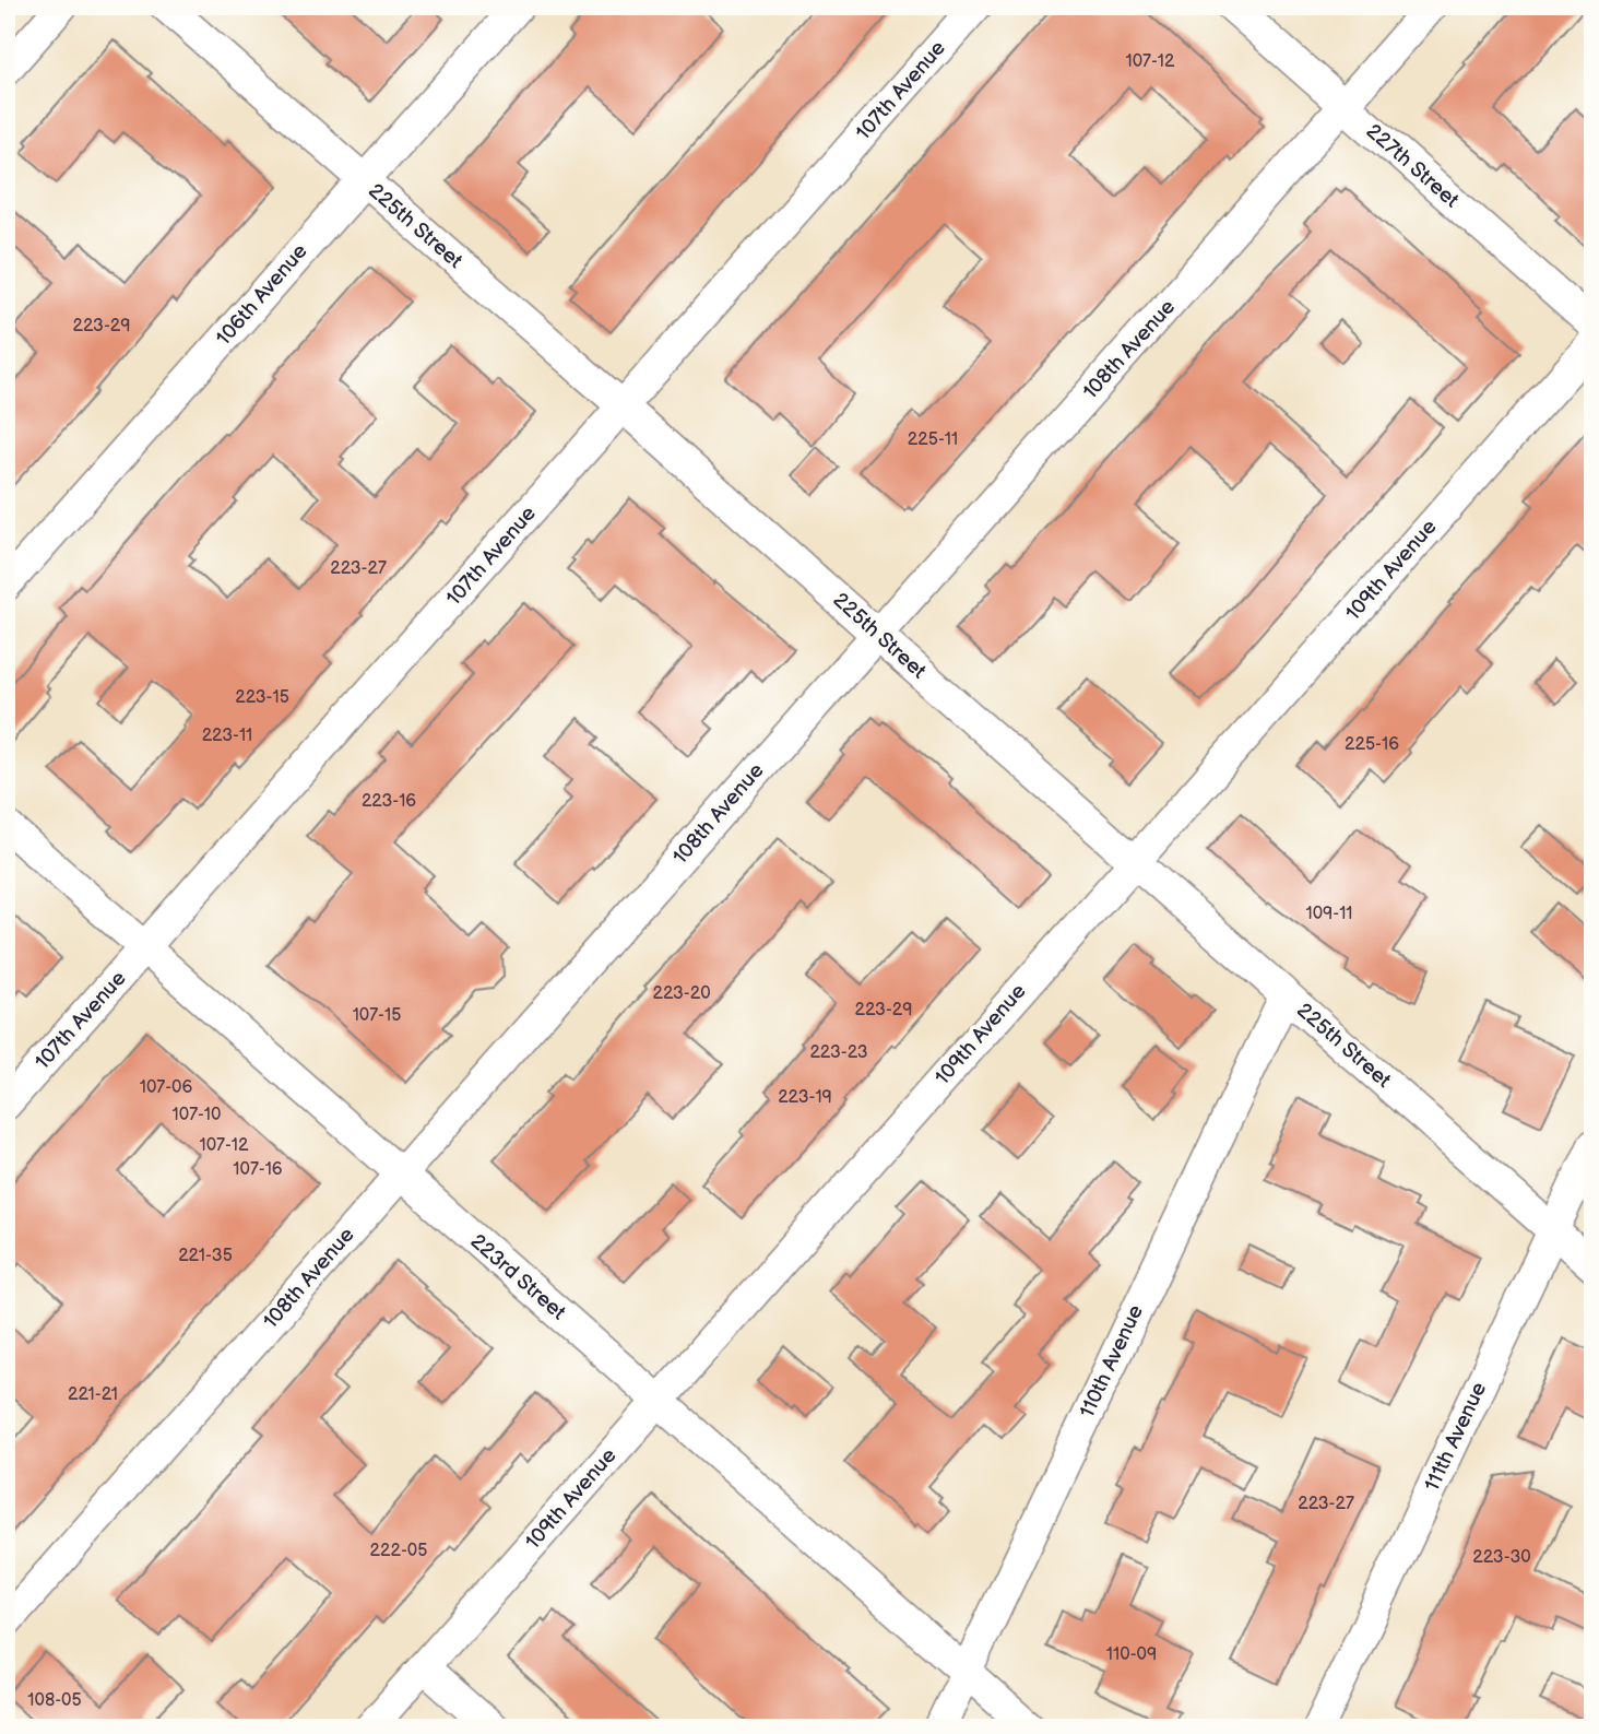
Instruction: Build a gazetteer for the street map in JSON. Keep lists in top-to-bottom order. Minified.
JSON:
{"streets":{"street":["107th Avenue","227th Street","225th Street","106th Avenue","108th Avenue","109th Avenue","223rd Street","110th Avenue","111th Avenue"]},"crossings":[["107th Avenue","225th Street"],["107th Avenue","223rd Street"],["227th Street","108th Avenue"],["225th Street","106th Avenue"],["225th Street","108th Avenue"],["225th Street","109th Avenue"],["225th Street","110th Avenue"],["225th Street","111th Avenue"],["108th Avenue","223rd Street"],["109th Avenue","223rd Street"],["223rd Street","110th Avenue"]],"house_numbers":["107-12","223-29","225-11","223-27","223-15","223-11","225-16","223-16","109-11","223-20","223-29","107-15","223-23","107-06","223-19","107-10","107-12","107-16","221-35","221-21","223-27","222-05","223-30","110-09","108-05"]}
